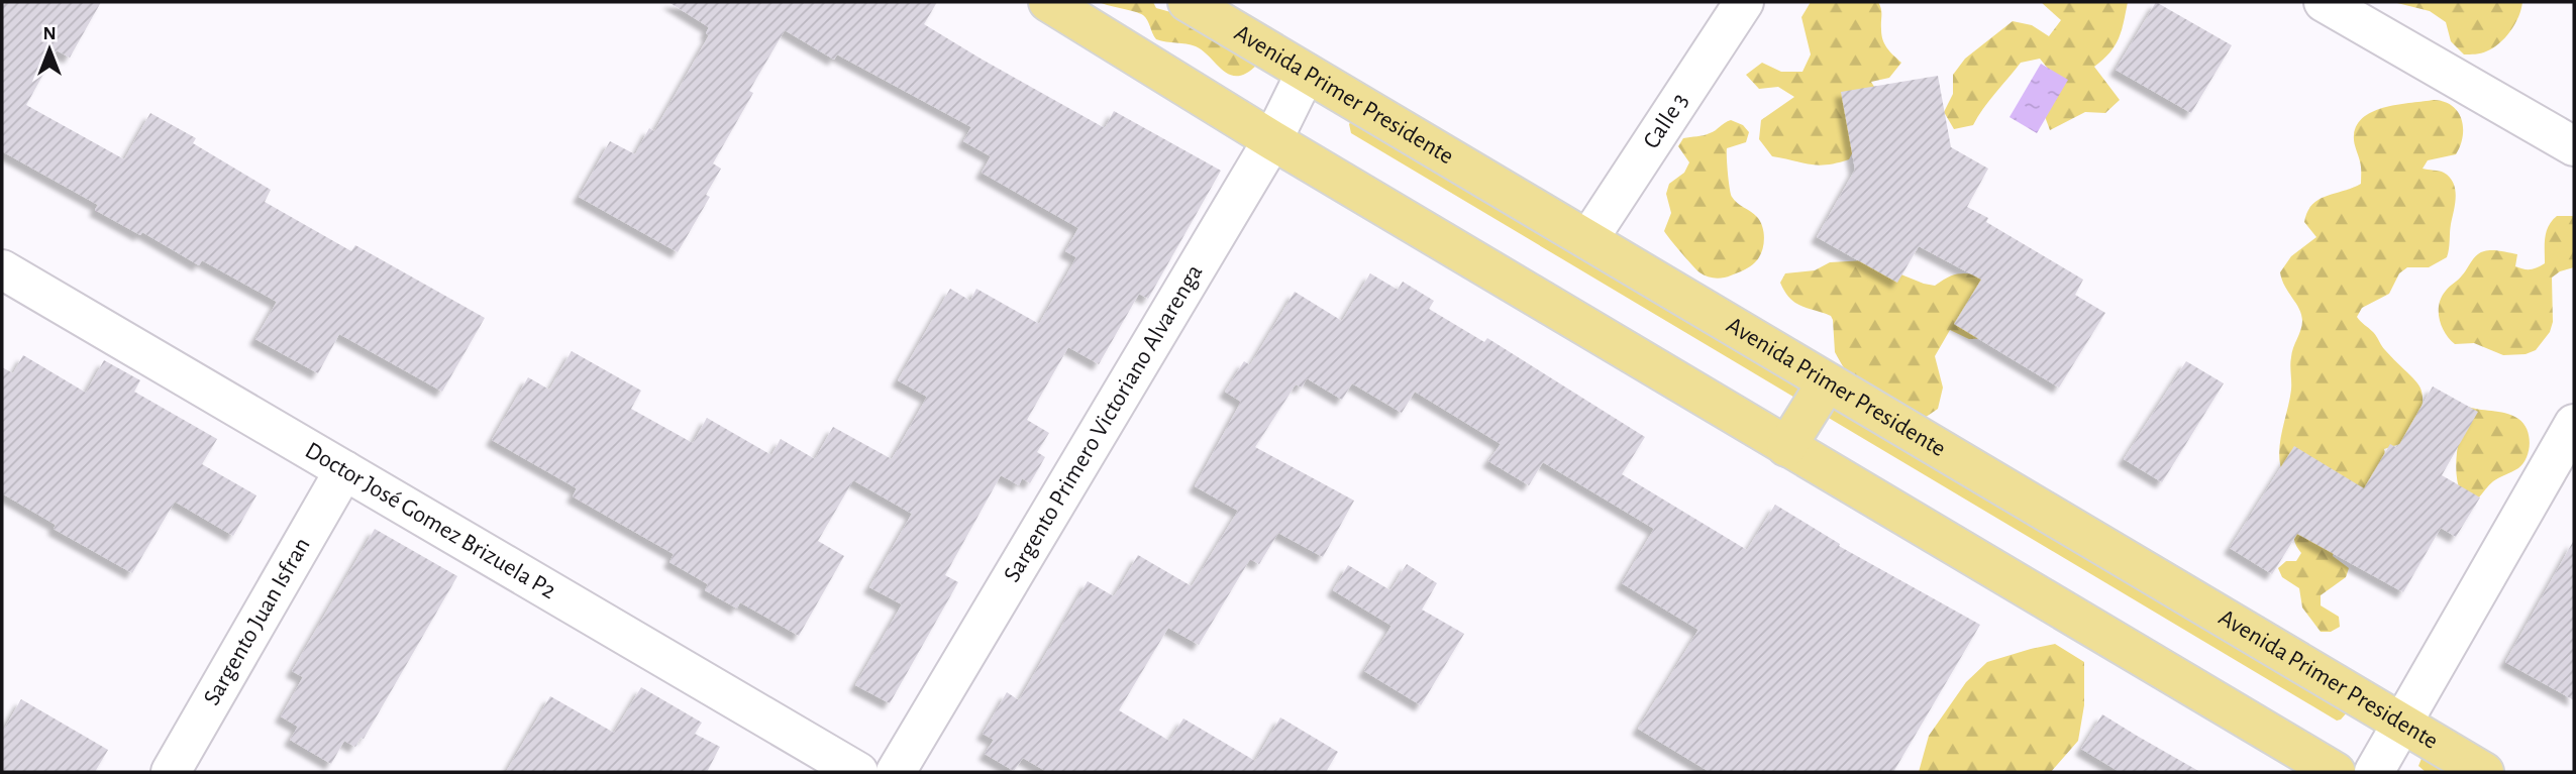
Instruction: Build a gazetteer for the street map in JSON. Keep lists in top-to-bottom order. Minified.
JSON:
{"streets":{"main road":["Avenida Primer Presidente"],"street":["Calle 3","Sargento Primero Victoriano Alvarenga","Doctor José Gomez Brizuela P2","Sargento Juan Isfran"]},"crossings":[["Avenida Primer Presidente","Calle 3"],["Avenida Primer Presidente","Sargento Primero Victoriano Alvarenga"],["Doctor José Gomez Brizuela P2","Sargento Juan Isfran"]],"north":"top"}
